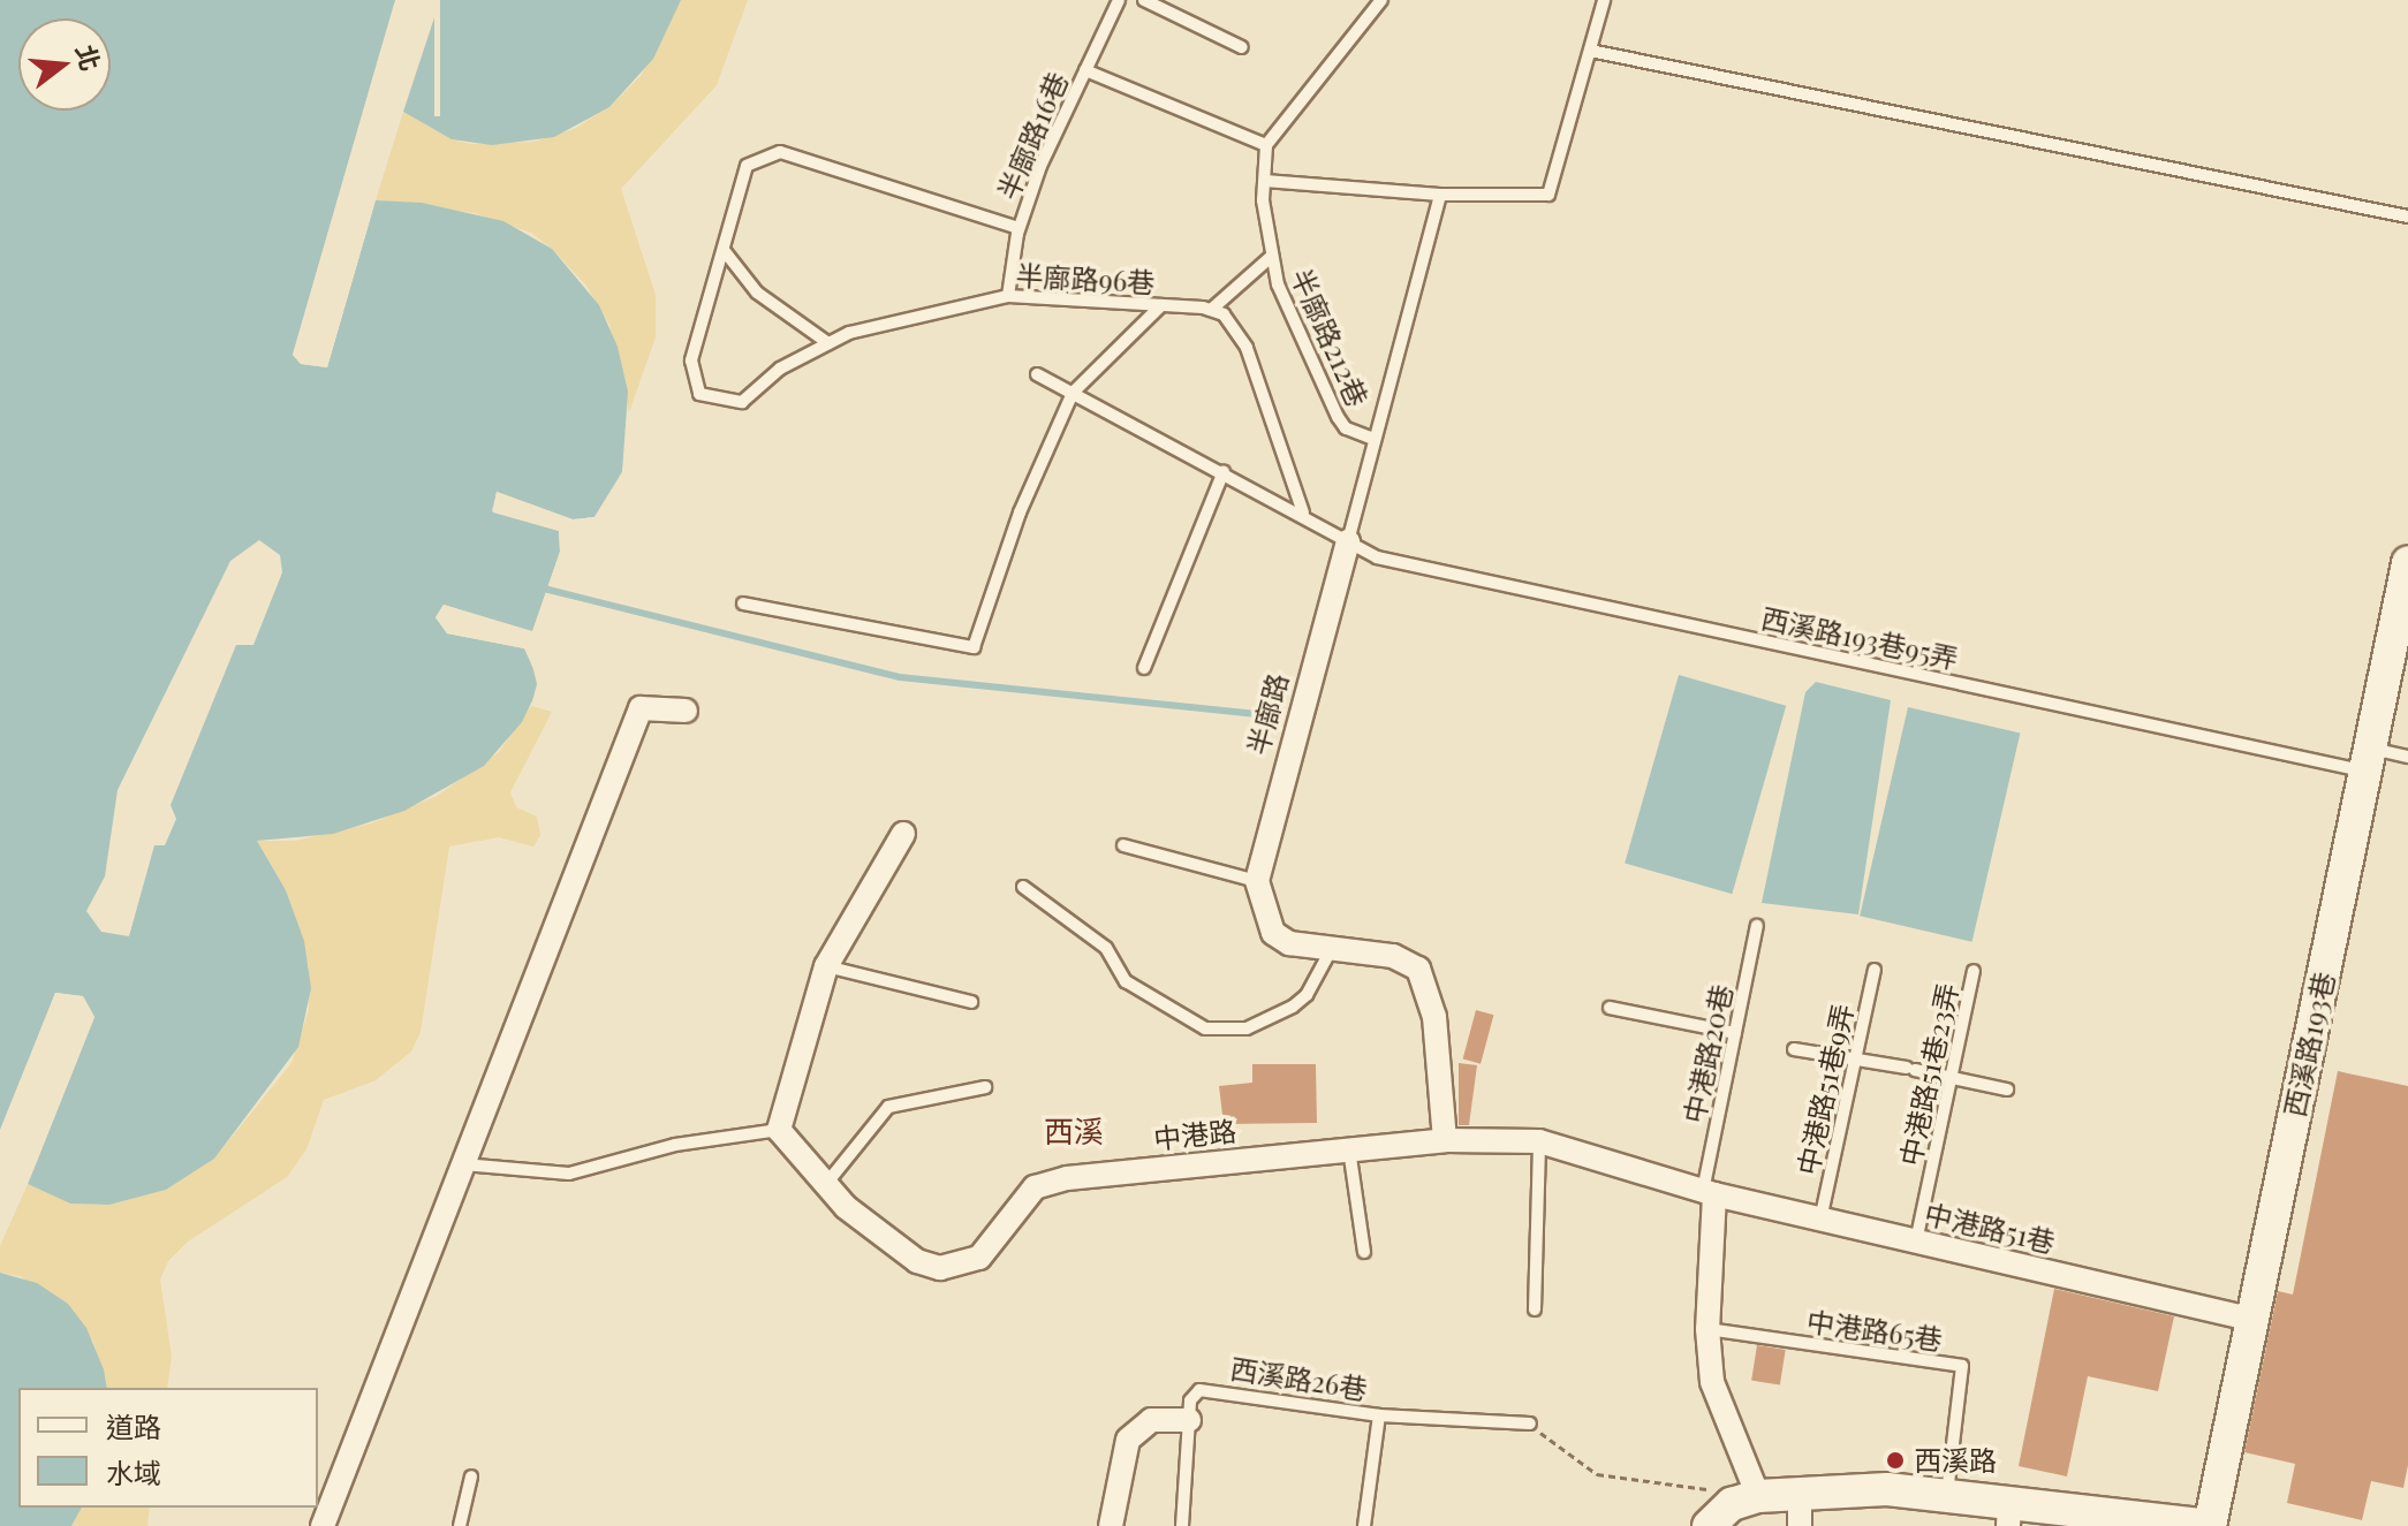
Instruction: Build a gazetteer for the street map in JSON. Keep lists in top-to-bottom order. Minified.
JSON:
{"streets":{"street":["半廍路","西溪路193巷","中港路","中港路51巷"],"lane":["半廍路16巷","半廍路96巷","半廍路212巷","西溪路193巷95弄","中港路20巷","中港路51巷23弄","中港路51巷9弄","中港路65巷","西溪路26巷"]},"crossings":[["半廍路16巷","半廍路96巷"],["半廍路212巷","半廍路"],["西溪路193巷95弄","半廍路"],["西溪路193巷95弄","西溪路193巷"],["西溪路193巷","中港路51巷"],["中港路20巷","中港路"],["中港路20巷","中港路51巷"],["中港路51巷23弄","中港路51巷"],["中港路51巷9弄","中港路51巷"],["中港路","中港路51巷"]],"districts":["西溪"],"places":["西溪路"],"legend":["道路","水域"],"north":"right"}
